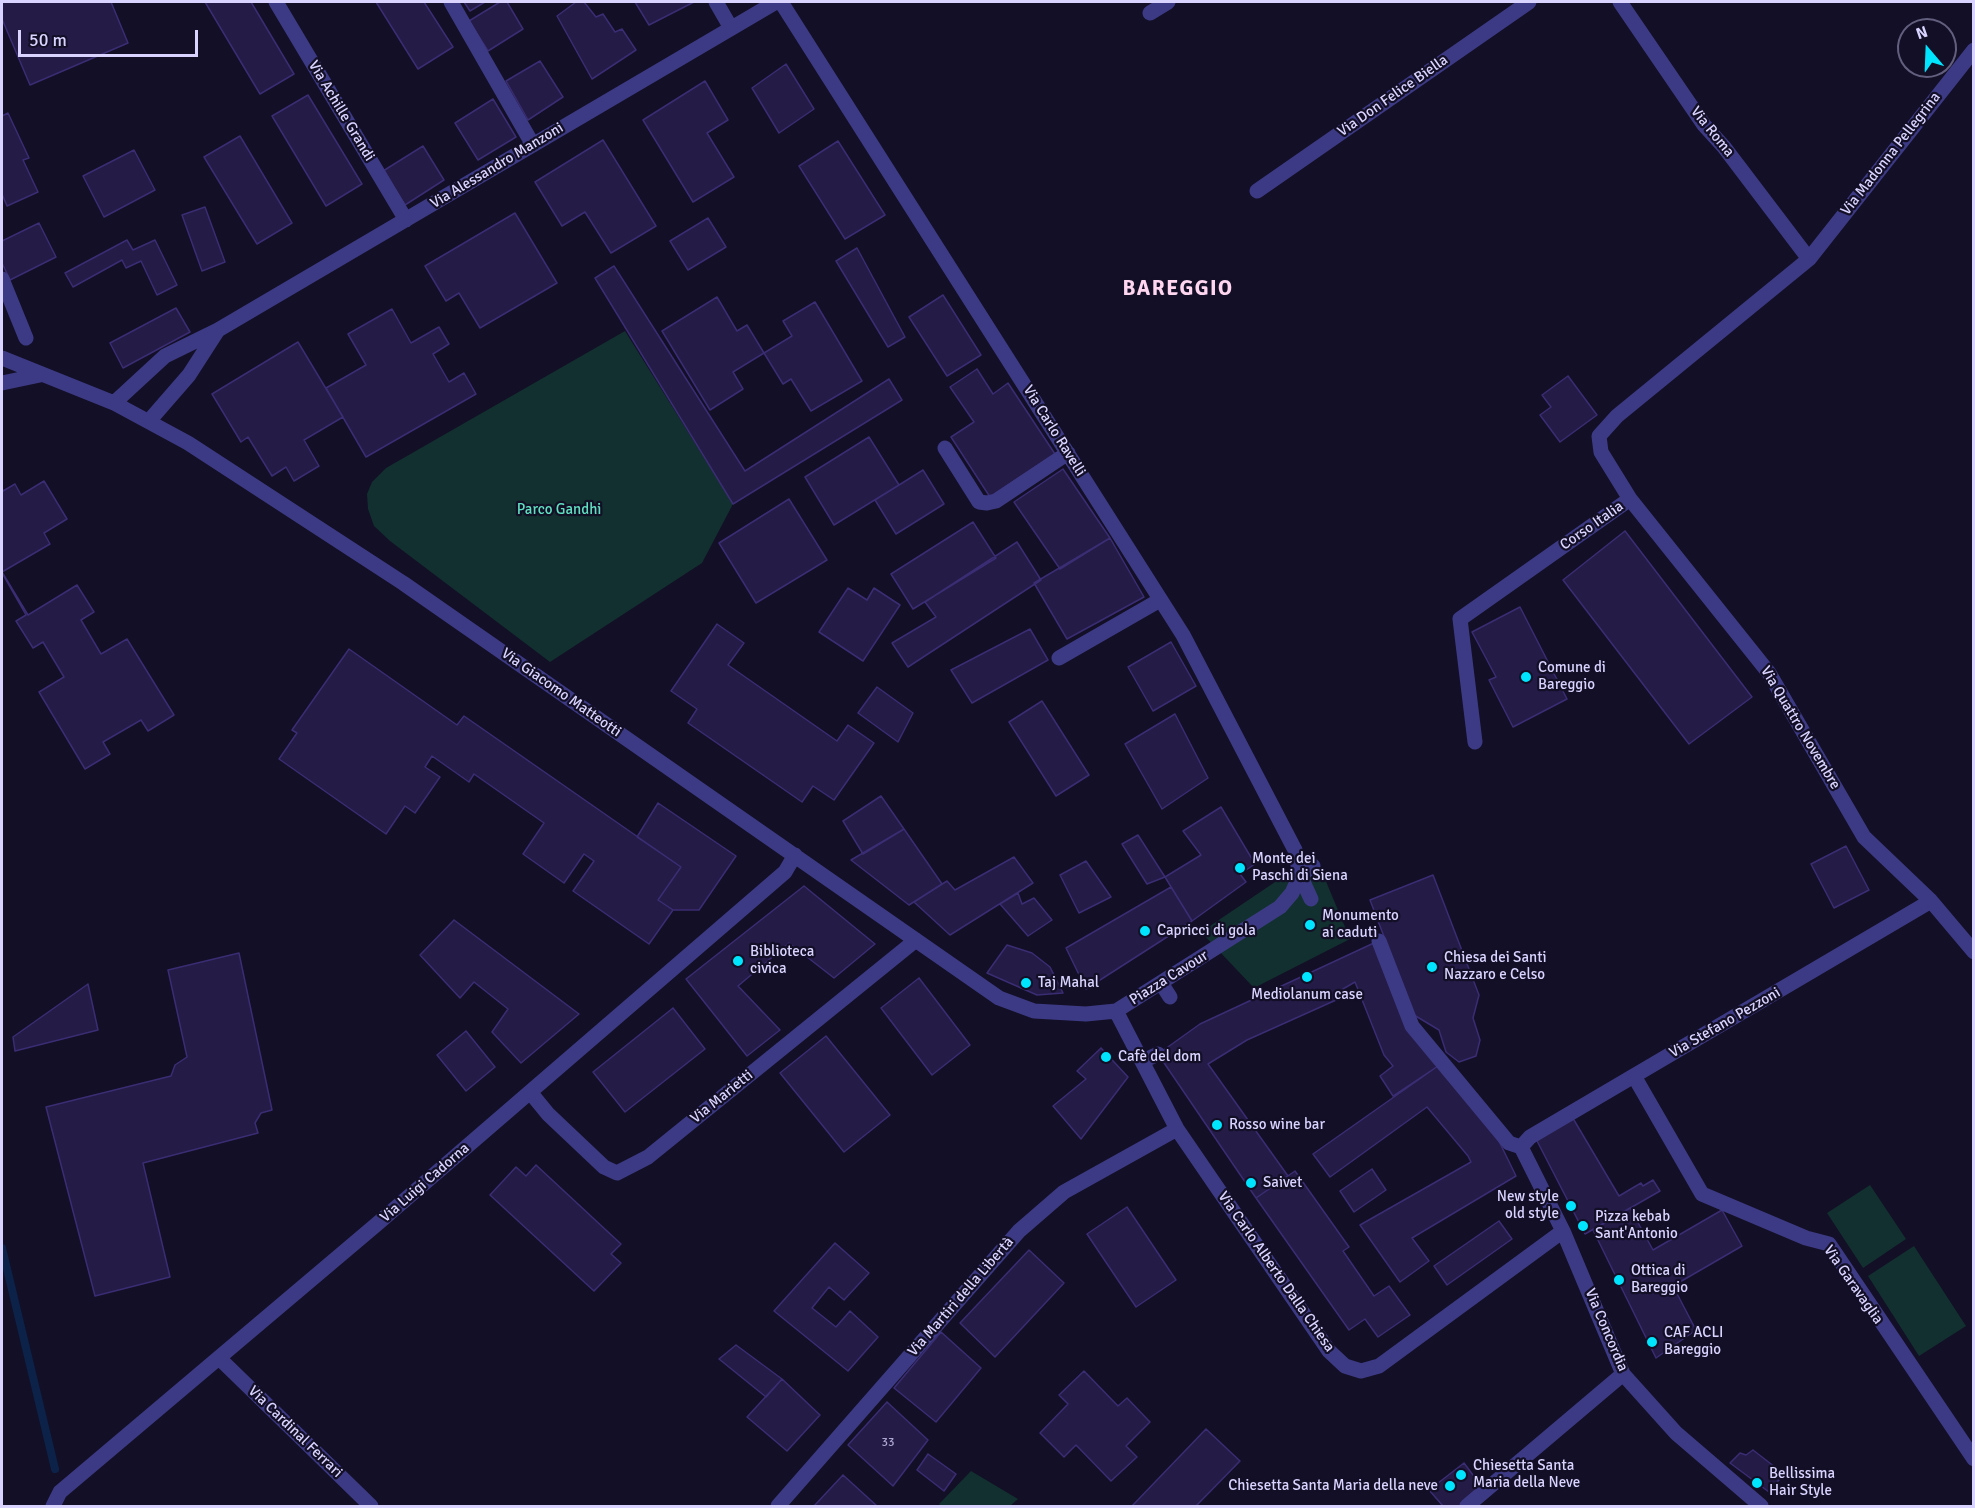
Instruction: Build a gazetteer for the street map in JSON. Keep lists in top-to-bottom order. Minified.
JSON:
{"streets":{"street":["Via Don Felice Biella","Via Achille Grandi","Via Roma","Via Madonna Pellegrina","Via Alessandro Manzoni","Via Carlo Ravelli","Corso Italia","Via Giacomo Matteotti","Via Quattro Novembre","Piazza Cavour","Via Stefano Pezzoni","Via Marietti","Via Luigi Cadorna","Via Carlo Alberto Dalla Chiesa","Via Garavaglia","Via Martiri della Libertà","Via Concordia","Via Cardinal Ferrari"]},"crossings":[["Via Achille Grandi","Via Alessandro Manzoni"],["Via Roma","Via Madonna Pellegrina"],["Via Roma","Corso Italia"],["Via Madonna Pellegrina","Corso Italia"],["Via Alessandro Manzoni","Via Carlo Ravelli"],["Via Alessandro Manzoni","Via Giacomo Matteotti"],["Via Carlo Ravelli","Piazza Cavour"],["Corso Italia","Via Quattro Novembre"],["Via Giacomo Matteotti","Piazza Cavour"],["Via Giacomo Matteotti","Via Marietti"],["Via Giacomo Matteotti","Via Luigi Cadorna"],["Via Giacomo Matteotti","Via Carlo Alberto Dalla Chiesa"],["Via Quattro Novembre","Via Stefano Pezzoni"],["Piazza Cavour","Via Carlo Alberto Dalla Chiesa"],["Via Stefano Pezzoni","Via Garavaglia"],["Via Stefano Pezzoni","Via Concordia"],["Via Marietti","Via Luigi Cadorna"],["Via Luigi Cadorna","Via Cardinal Ferrari"],["Via Carlo Alberto Dalla Chiesa","Via Martiri della Libertà"],["Via Carlo Alberto Dalla Chiesa","Via Concordia"]],"districts":["BAREGGIO"],"parks":["Parco Gandhi"],"places":["Comune di Bareggio","Monte dei Paschi di Siena","Monumento ai caduti","Capricci di gola","Biblioteca civica","Chiesa dei Santi Nazzaro e Celso","Mediolanum case","Taj Mahal","Cafè del dom","Rosso wine bar","Saivet","New style old style","Pizza kebab Sant'Antonio","Ottica di Bareggio","CAF ACLI Bareggio","Chiesetta Santa Maria della Neve","Bellissima Hair Style","Chiesetta Santa Maria della neve"],"house_numbers":["33"],"scale_bar":"50 m","north":"top"}
